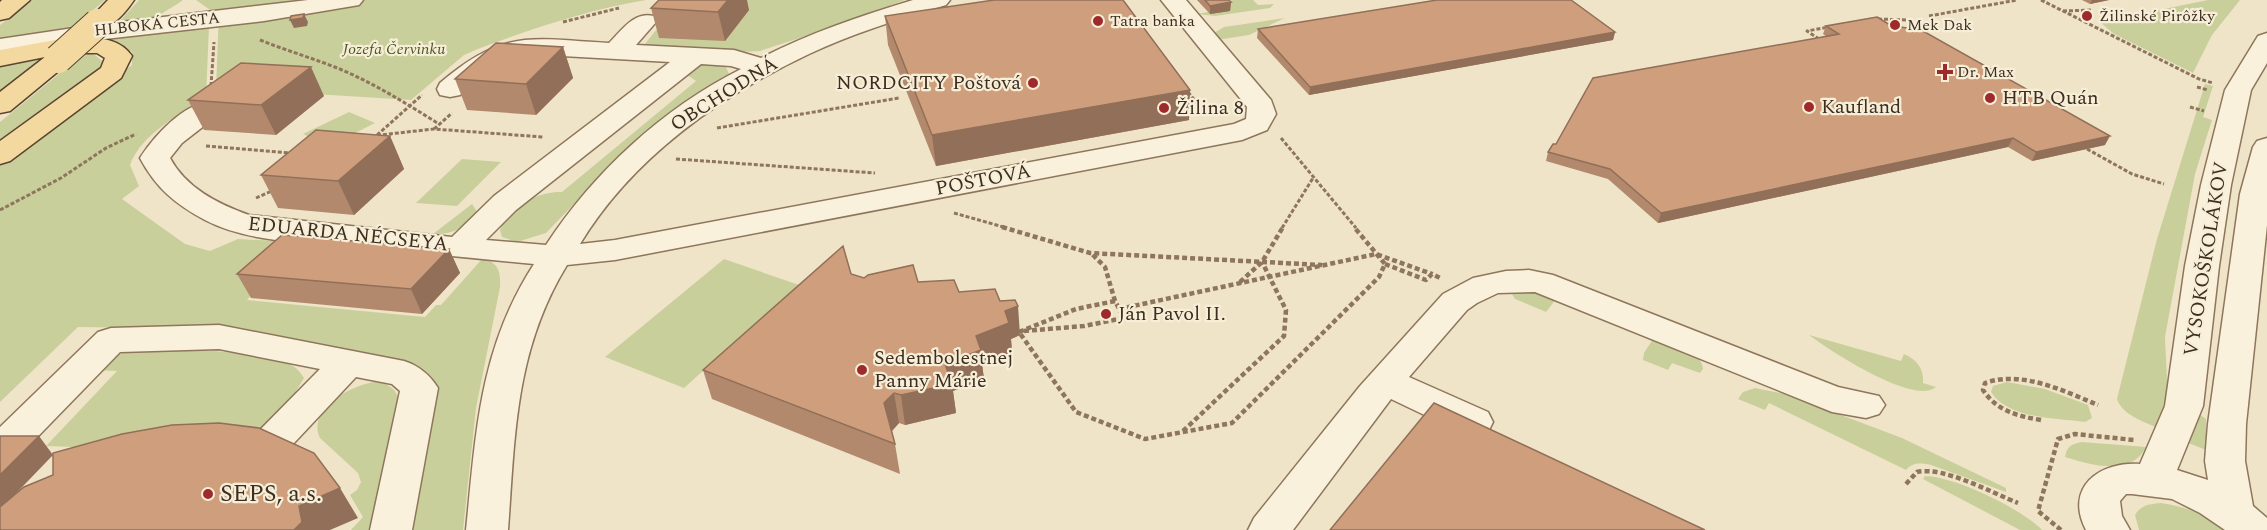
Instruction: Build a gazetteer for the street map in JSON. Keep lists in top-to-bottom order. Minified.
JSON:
{"streets":{"street":["HLBOKÁ CESTA","OBCHODNÁ","POŠTOVÁ","EDUARDA NÉCSEYA","VYSOKOŠKOLÁKOV"]},"crossings":[["OBCHODNÁ","POŠTOVÁ"],["OBCHODNÁ","EDUARDA NÉCSEYA"],["POŠTOVÁ","EDUARDA NÉCSEYA"]],"parks":["Jozefa Červinku"],"places":{"other":["Žilinské Pirôžky","Tatra banka","Mek Dak","NORDCITY Poštová","HTB Quán","Kaufland","Žilina 8","Ján Pavol II.","Sedembolestnej Panny Márie","SEPS, a.s."],"health":["Dr. Max"]}}
